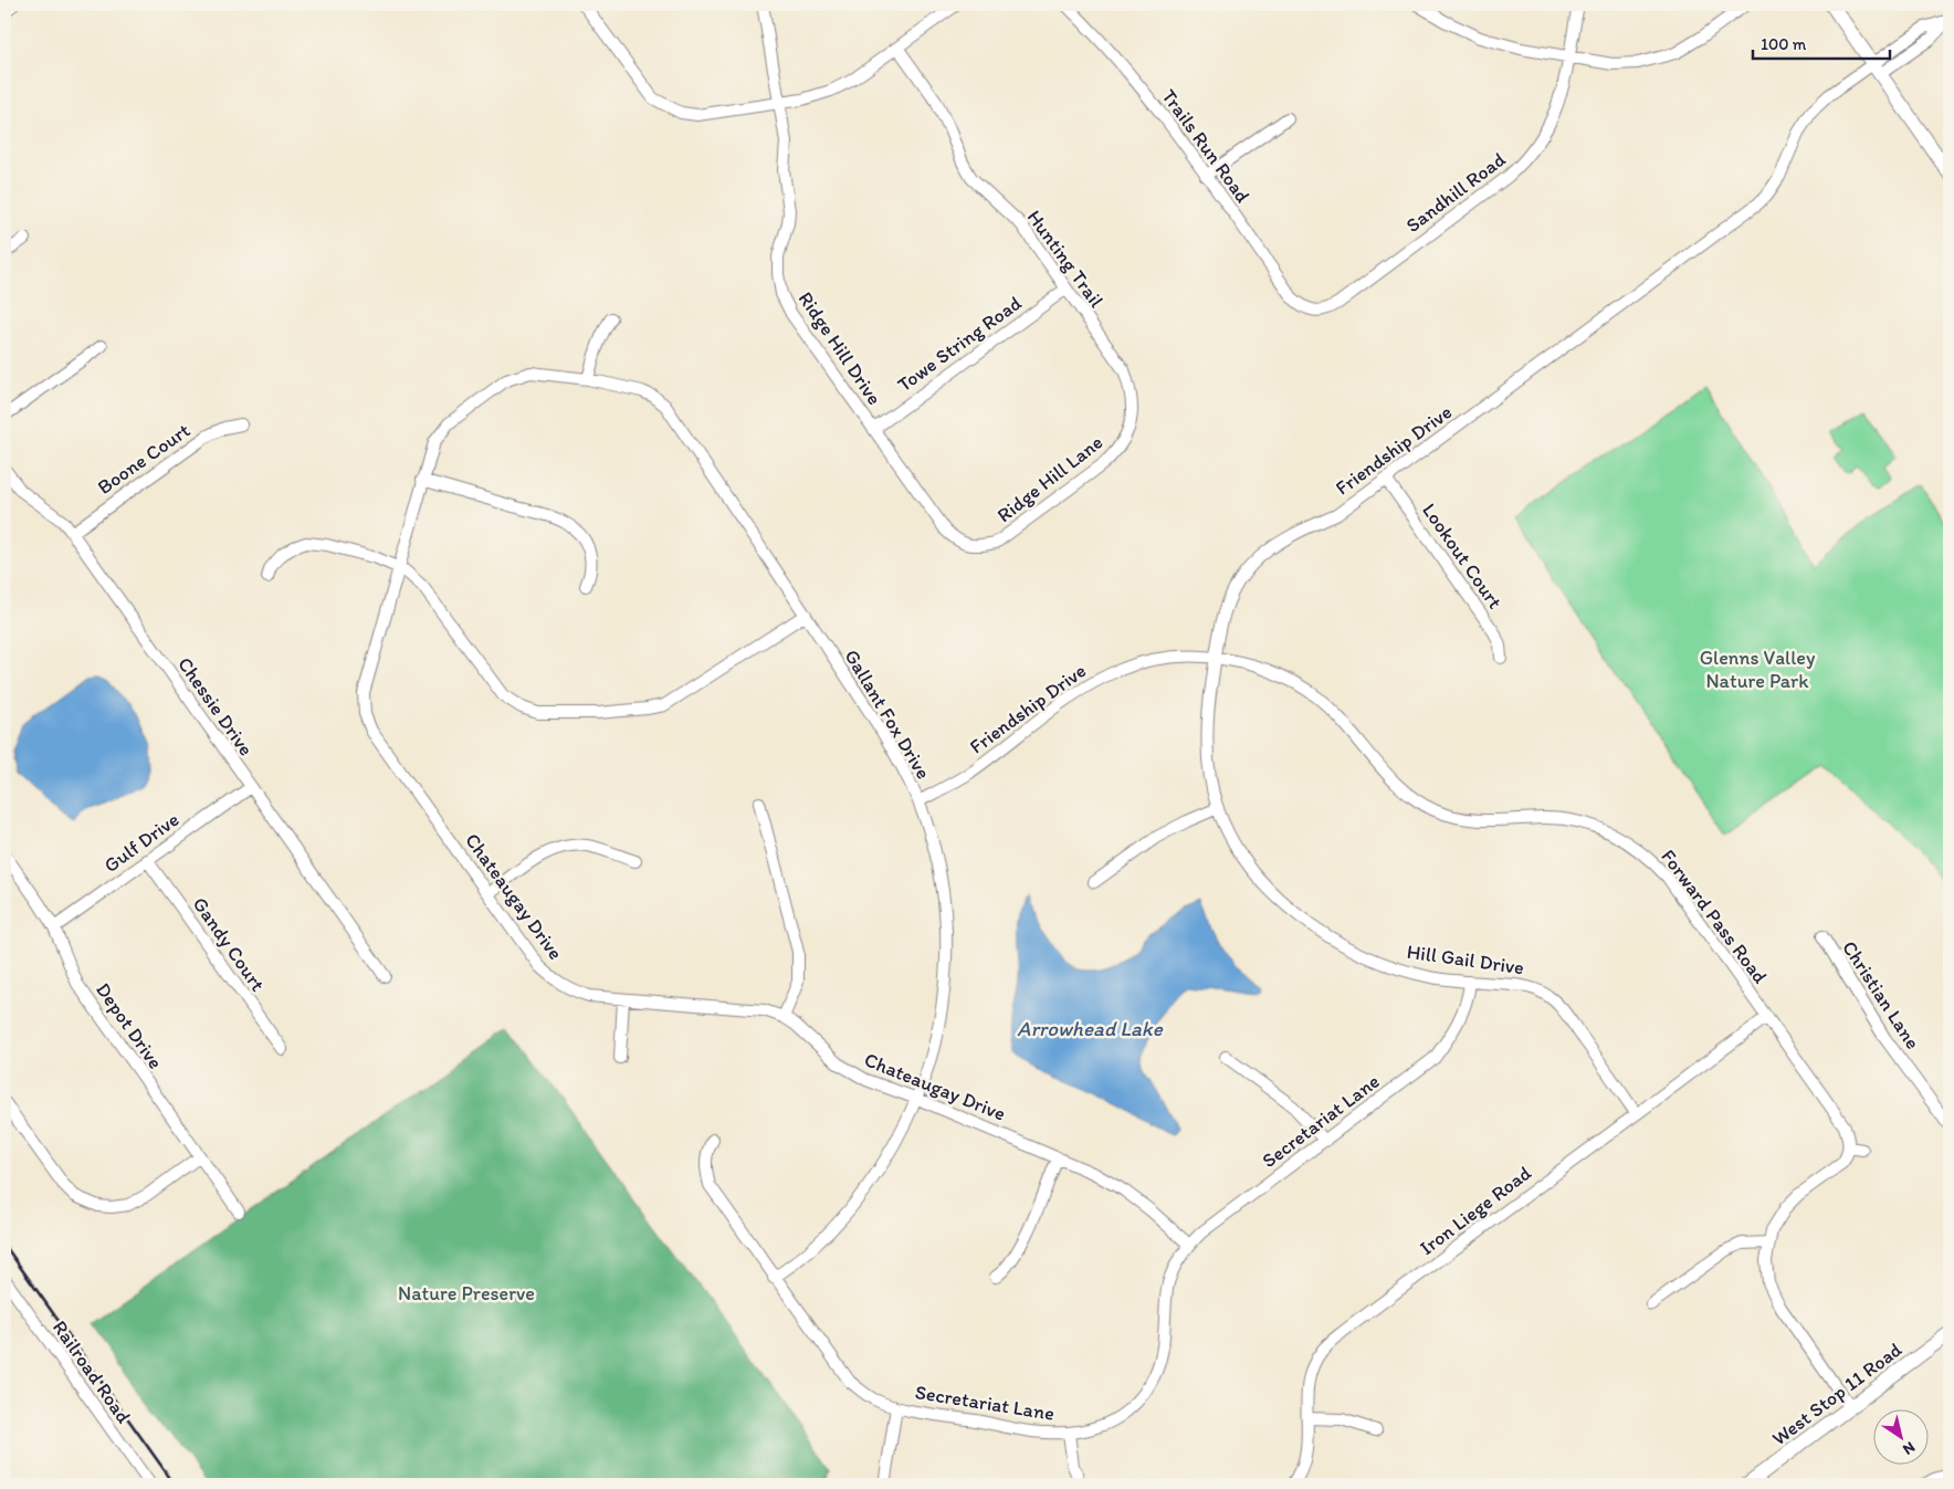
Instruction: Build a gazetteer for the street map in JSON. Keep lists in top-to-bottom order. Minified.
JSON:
{"streets":{"main road":["West Stop 11 Road"],"street":["Trails Run Road","Sandhill Road","Hunting Trail","Towe String Road","Ridge Hill Drive","Friendship Drive","Boone Court","Ridge Hill Lane","Lookout Court","Chessie Drive","Gallant Fox Drive","Gulf Drive","Chateaugay Drive","Forward Pass Road","Gandy Court","Hill Gail Drive","Christian Lane","Depot Drive","Secretariat Lane","Iron Liege Road","Railroad Road"]},"crossings":[["Trails Run Road","Sandhill Road"],["Hunting Trail","Towe String Road"],["Hunting Trail","Ridge Hill Lane"],["Towe String Road","Ridge Hill Drive"],["Ridge Hill Drive","Ridge Hill Lane"],["Friendship Drive","Lookout Court"],["Friendship Drive","Gallant Fox Drive"],["Friendship Drive","Forward Pass Road"],["Friendship Drive","Hill Gail Drive"],["Boone Court","Chessie Drive"],["Chessie Drive","Gulf Drive"],["Gallant Fox Drive","Chateaugay Drive"],["Gallant Fox Drive","Secretariat Lane"],["Gulf Drive","Gandy Court"],["Gulf Drive","Depot Drive"],["Chateaugay Drive","Secretariat Lane"],["Forward Pass Road","Hill Gail Drive"],["Forward Pass Road","Iron Liege Road"],["Hill Gail Drive","Secretariat Lane"],["Hill Gail Drive","Iron Liege Road"]],"water":["Arrowhead Lake"],"parks":["Glenns Valley Nature Park","Nature Preserve"],"scale_bar":"100 m","north":"bottom right"}
